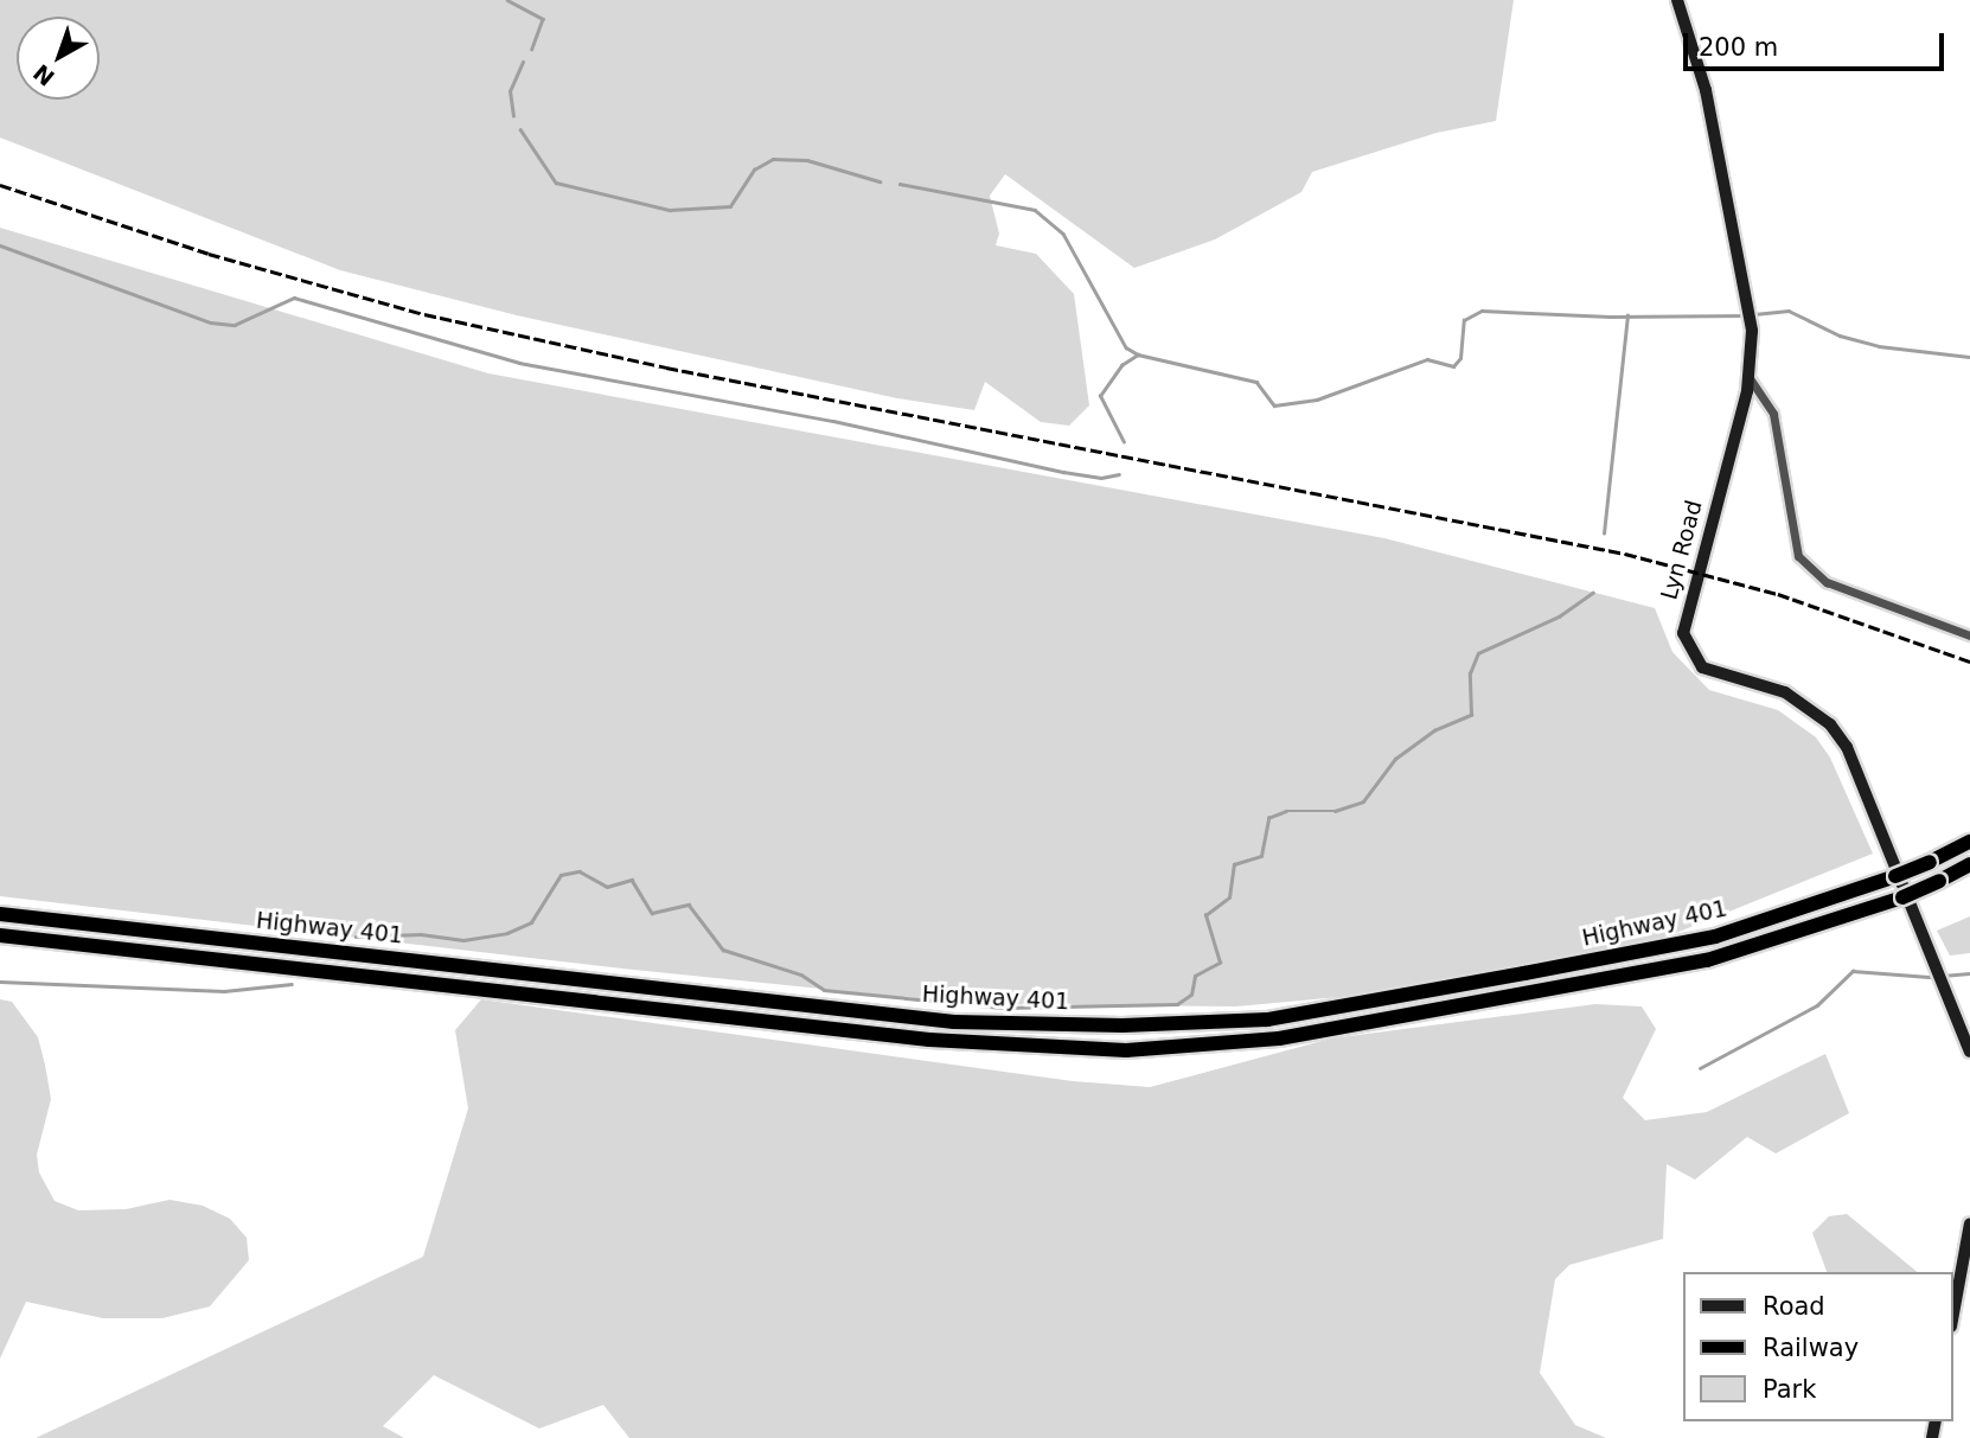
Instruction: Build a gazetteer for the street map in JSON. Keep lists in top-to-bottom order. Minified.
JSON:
{"streets":{"highway":["Highway 401"],"main road":["Lyn Road"]},"legend":["Road","Railway","Park"],"scale_bar":"200 m","north":"bottom left"}
